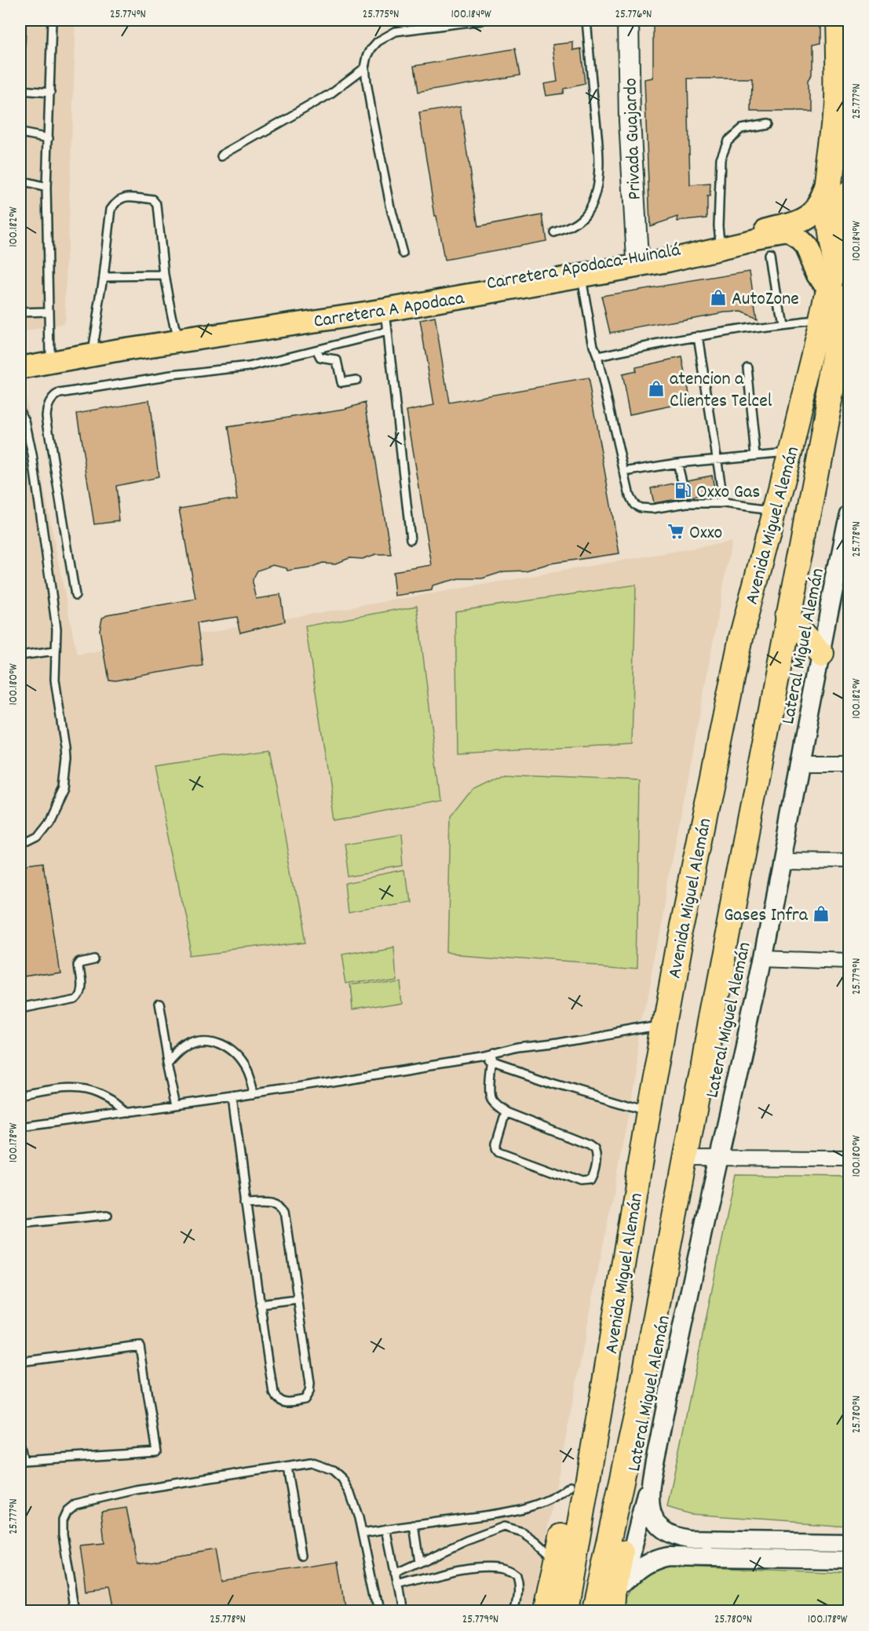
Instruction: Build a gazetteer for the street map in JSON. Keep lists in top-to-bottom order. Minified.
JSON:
{"streets":{"highway":["Avenida Miguel Alemán"],"main road":["Privada Guajardo","Carretera Apodaca-Huinalá","Carretera A Apodaca"],"street":["Lateral Miguel Alemán"]},"crossings":[["Privada Guajardo","Carretera Apodaca-Huinalá"],["Carretera Apodaca-Huinalá","Carretera A Apodaca"]],"places":{"shop":["AutoZone","atencion a Clientes Telcel","Gases Infra"],"fuel station":["Oxxo Gas"],"supermarket":["Oxxo"]},"coordinates":["25.774°N","25.775°N","100.184°W","25.776°N","25.777°N","100.182°W","25.778°N","100.180°W","25.779°N","100.178°W","25.780°N"]}
